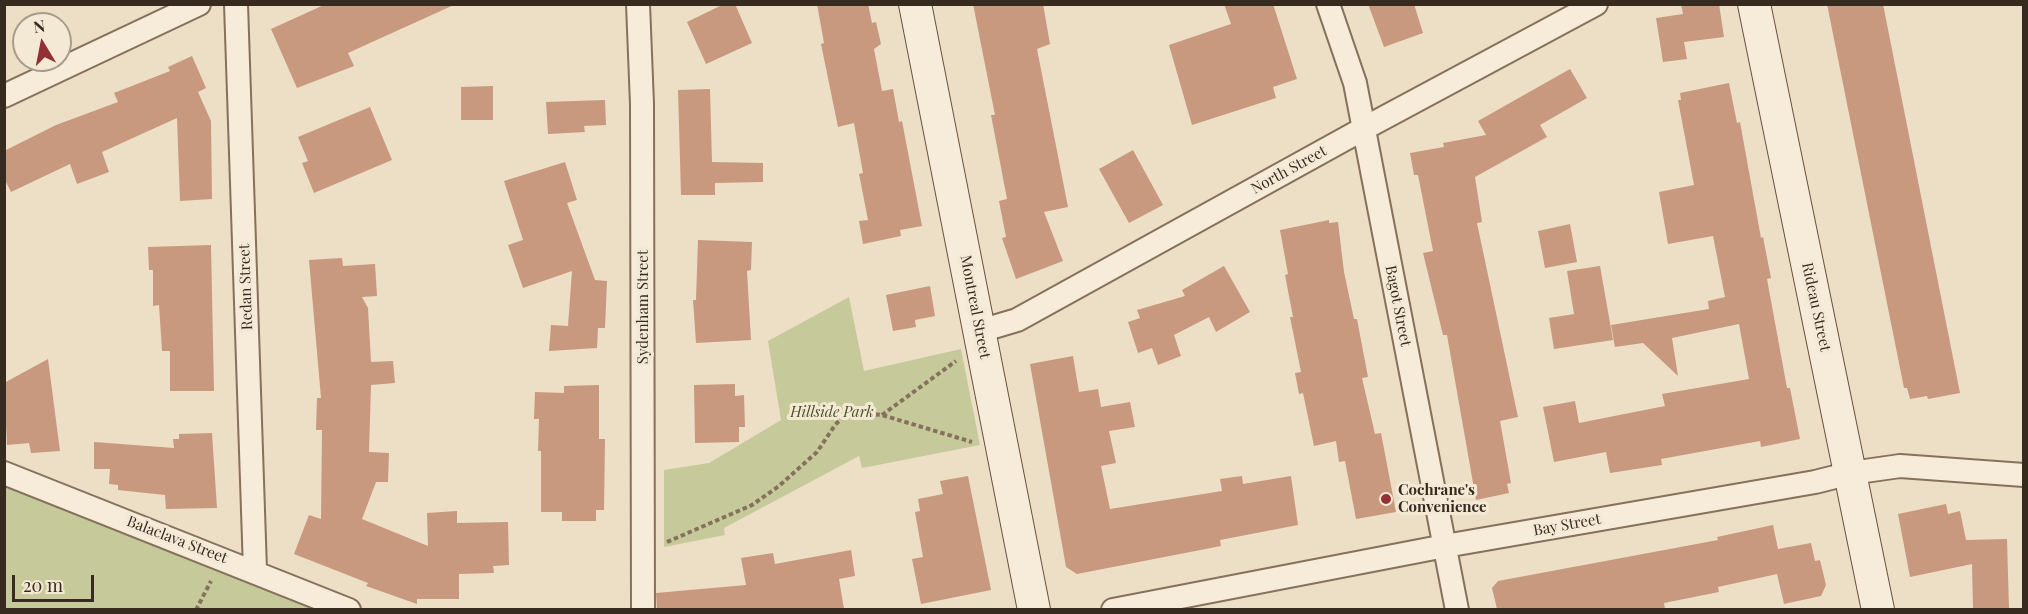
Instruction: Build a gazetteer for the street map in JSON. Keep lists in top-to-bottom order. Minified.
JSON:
{"streets":{"street":["North Street","Redan Street","Bagot Street","Sydenham Street","Montreal Street","Rideau Street","Bay Street","Balaclava Street"]},"crossings":[["North Street","Bagot Street"],["North Street","Montreal Street"],["Redan Street","Balaclava Street"],["Bagot Street","Bay Street"],["Rideau Street","Bay Street"]],"parks":["Hillside Park"],"places":["Cochrane's Convenience"],"scale_bar":"20 m","north":"top"}
